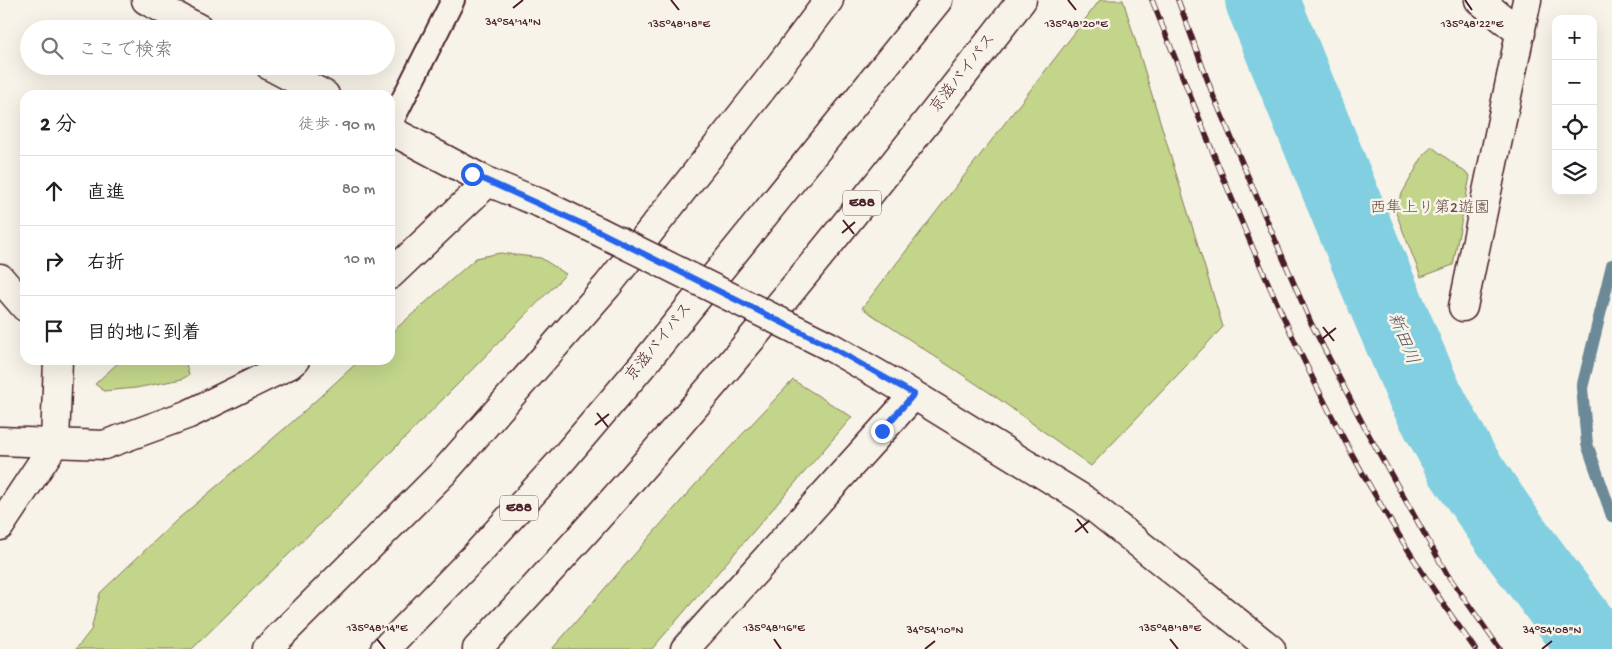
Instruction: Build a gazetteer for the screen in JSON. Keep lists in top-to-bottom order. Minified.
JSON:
{"streets":{"main road":["京滋バイパス","E88"]},"water":["新田川"],"parks":["西隼上り第2遊園"],"page":{"map_buttons":["+","−"],"search":"ここで検索","heading":["2 分","徒歩 · 90 m"],"list":[["直進","80 m"],["右折","10 m"],"目的地に到着"]},"coordinates":["34°54'14\"N","135°48'18\"E","135°48'20\"E","135°48'22\"E","135°48'14\"E","135°48'16\"E","34°54'10\"N","34°54'08\"N"]}
